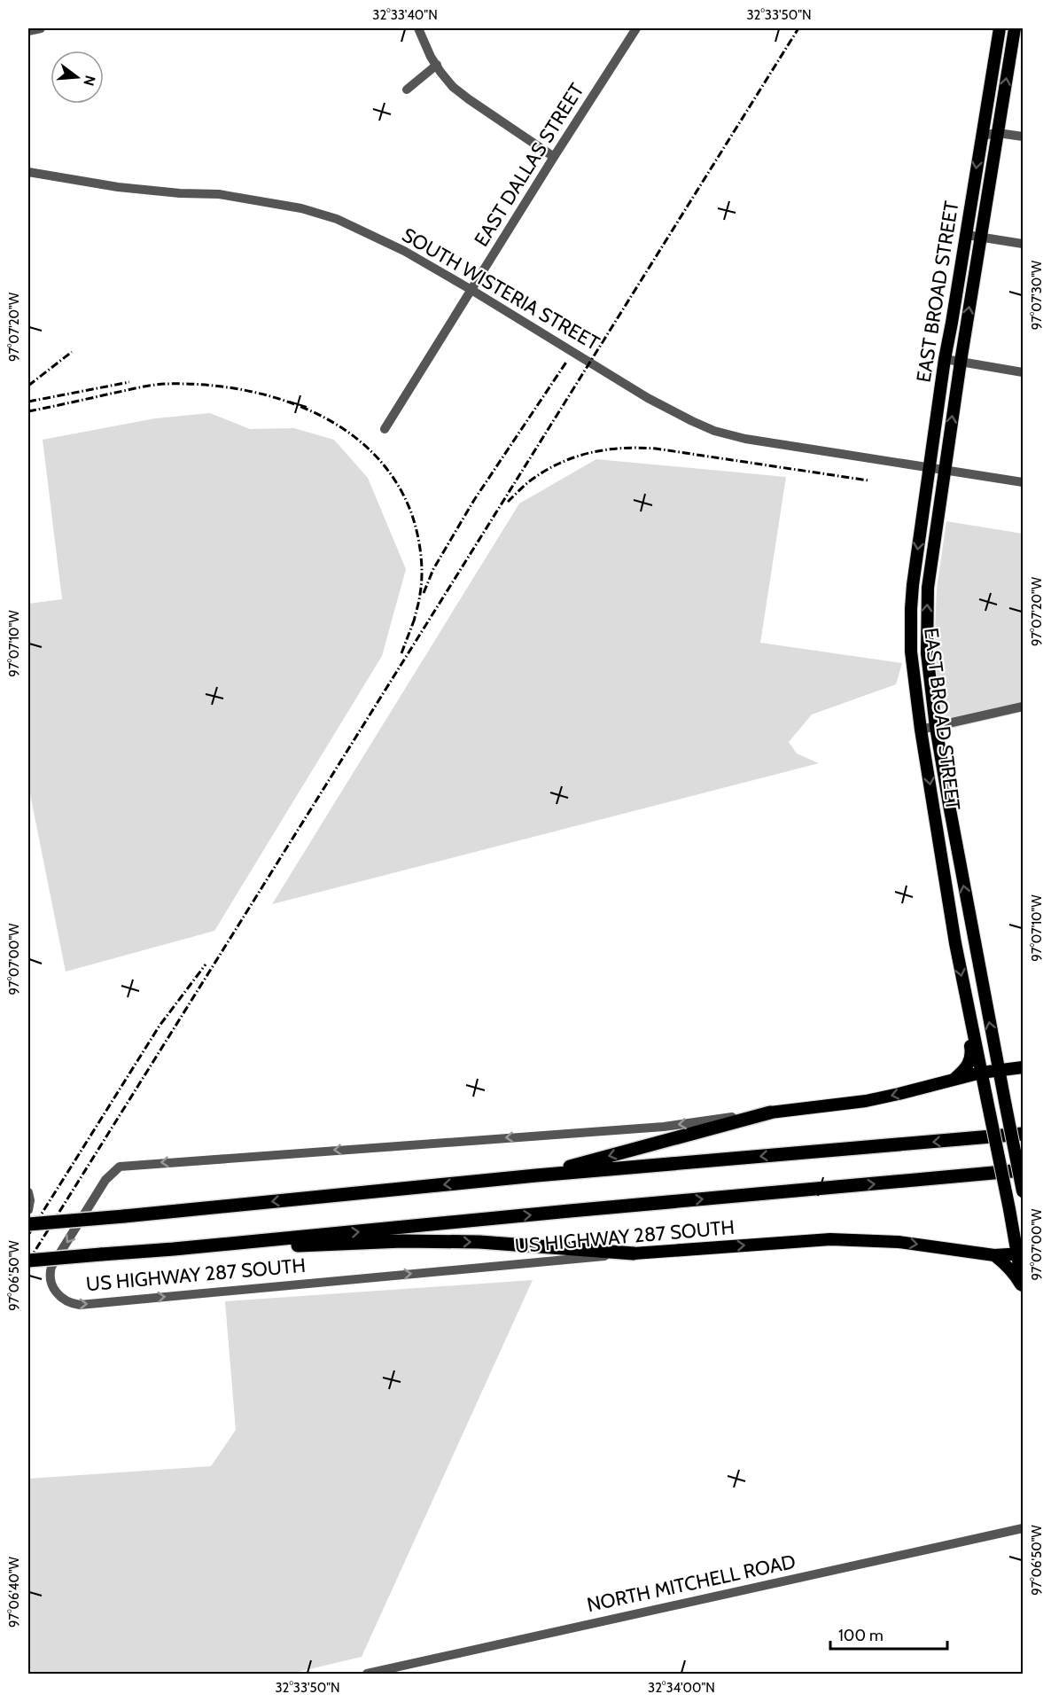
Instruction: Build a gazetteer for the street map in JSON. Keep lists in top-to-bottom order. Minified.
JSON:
{"streets":{"main road":["EAST BROAD STREET","US HIGHWAY 287 SOUTH"],"street":["EAST DALLAS STREET","SOUTH WISTERIA STREET","NORTH MITCHELL ROAD"]},"crossings":[["EAST DALLAS STREET","SOUTH WISTERIA STREET"],["SOUTH WISTERIA STREET","EAST BROAD STREET"],["EAST BROAD STREET","US HIGHWAY 287 SOUTH"]],"scale_bar":"100 m","north":"right","coordinates":["32°33'40\"N","32°33'50\"N","97°07'30\"W","97°07'20\"W","97°07'10\"W","97°07'00\"W","97°06'50\"W","97°06'40\"W","32°34'00\"N"]}
